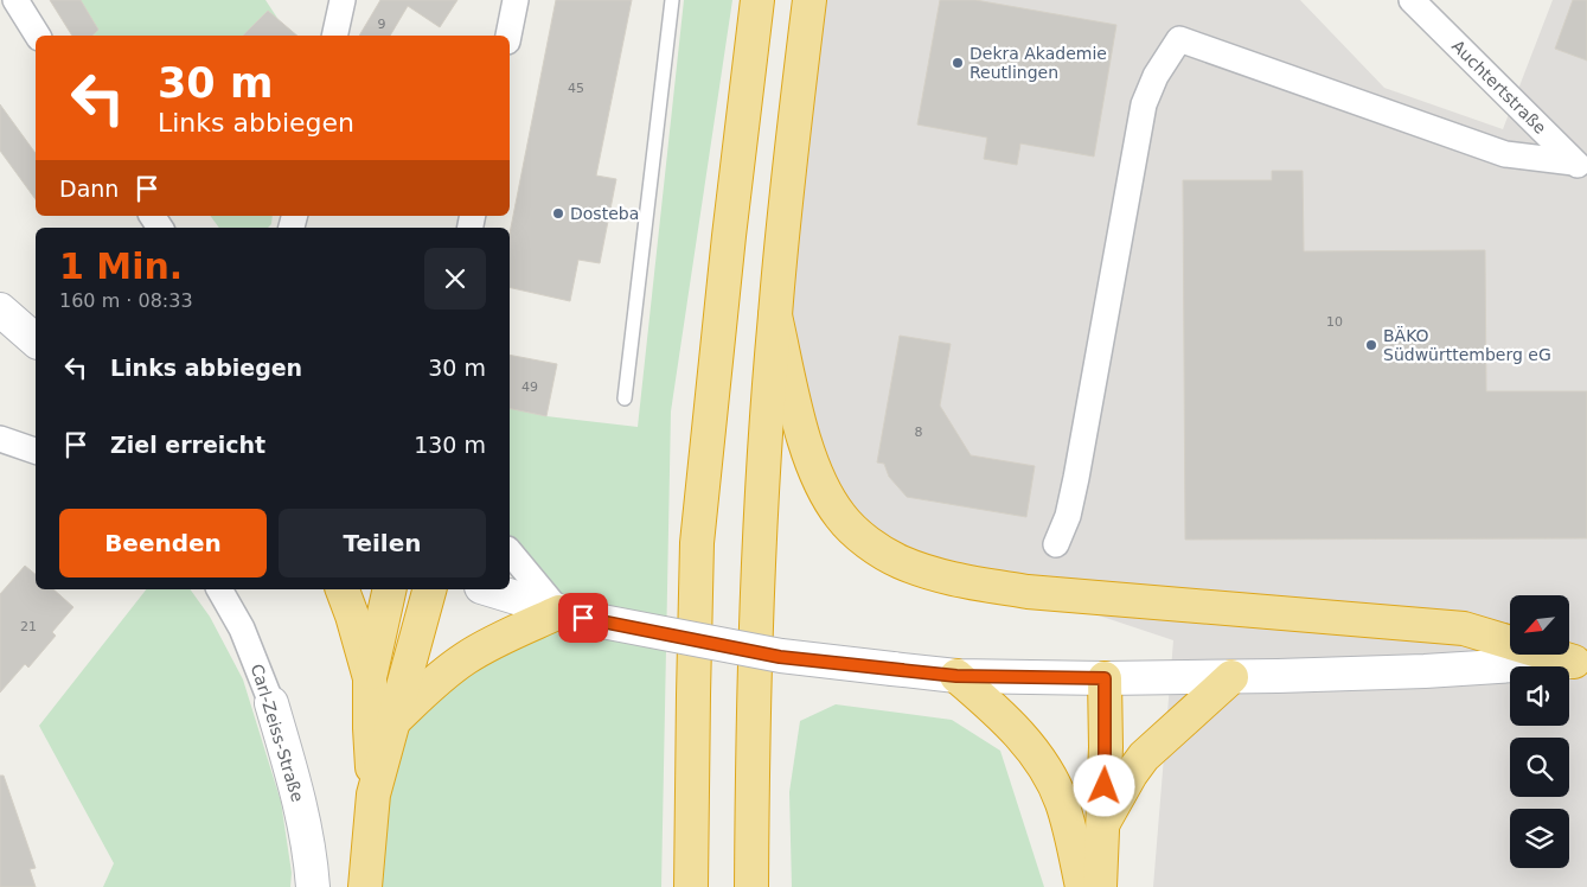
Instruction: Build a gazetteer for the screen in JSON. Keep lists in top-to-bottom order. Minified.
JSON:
{"streets":{"main road":["Carl-Zeiss-Straße"],"street":["Auchtertstraße"]},"places":["Dekra Akademie Reutlingen","Dosteba","BÄKO Südwürttemberg eG"],"house_numbers":["9","45","10","49","8","21"],"north":"bottom left","page":{"turn":["30 m","Links abbiegen"],"then":"Dann","heading":["1 Min.","160 m · 08:33"],"list":[{"name":"Links abbiegen","value":"30 m"},{"name":"Ziel erreicht","value":"130 m"}],"buttons":["Beenden","Teilen"]}}
